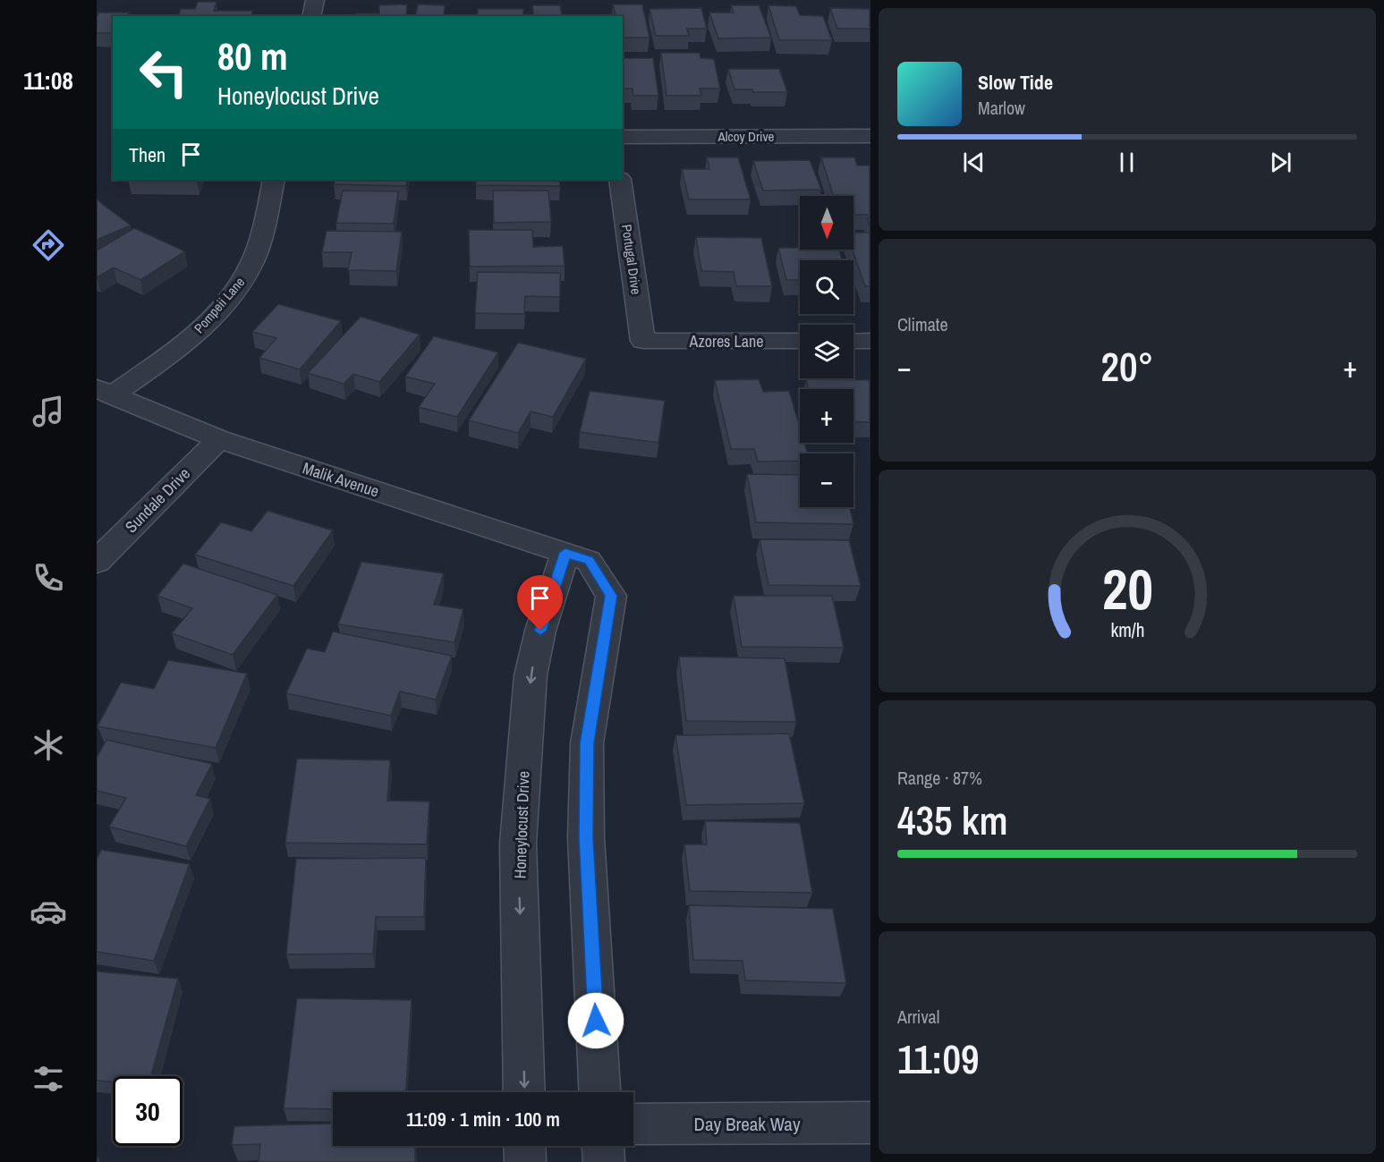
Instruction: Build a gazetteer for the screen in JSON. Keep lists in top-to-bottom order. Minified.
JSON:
{"streets":{"street":["Alcoy Drive","Portugal Drive","Pompeii Lane","Azores Lane","Malik Avenue","Sundale Drive","Honeylocust Drive","Day Break Way"]},"crossings":[["Portugal Drive","Azores Lane"],["Pompeii Lane","Malik Avenue"],["Malik Avenue","Sundale Drive"],["Malik Avenue","Honeylocust Drive"]],"north":"bottom","page":{"tabs":"11:08","turn":["80 m","Honeylocust Drive"],"song":["Slow Tide","Marlow"],"then":"Then","map_buttons":["+","−"],"tile":["Climate",["Range · 87%","435 km"],["Arrival","11:09"]],"heat":["−","20°","+"],"limit":"30","trip":"11:09 · 1 min · 100 m","gauge":["20","km/h"]}}
